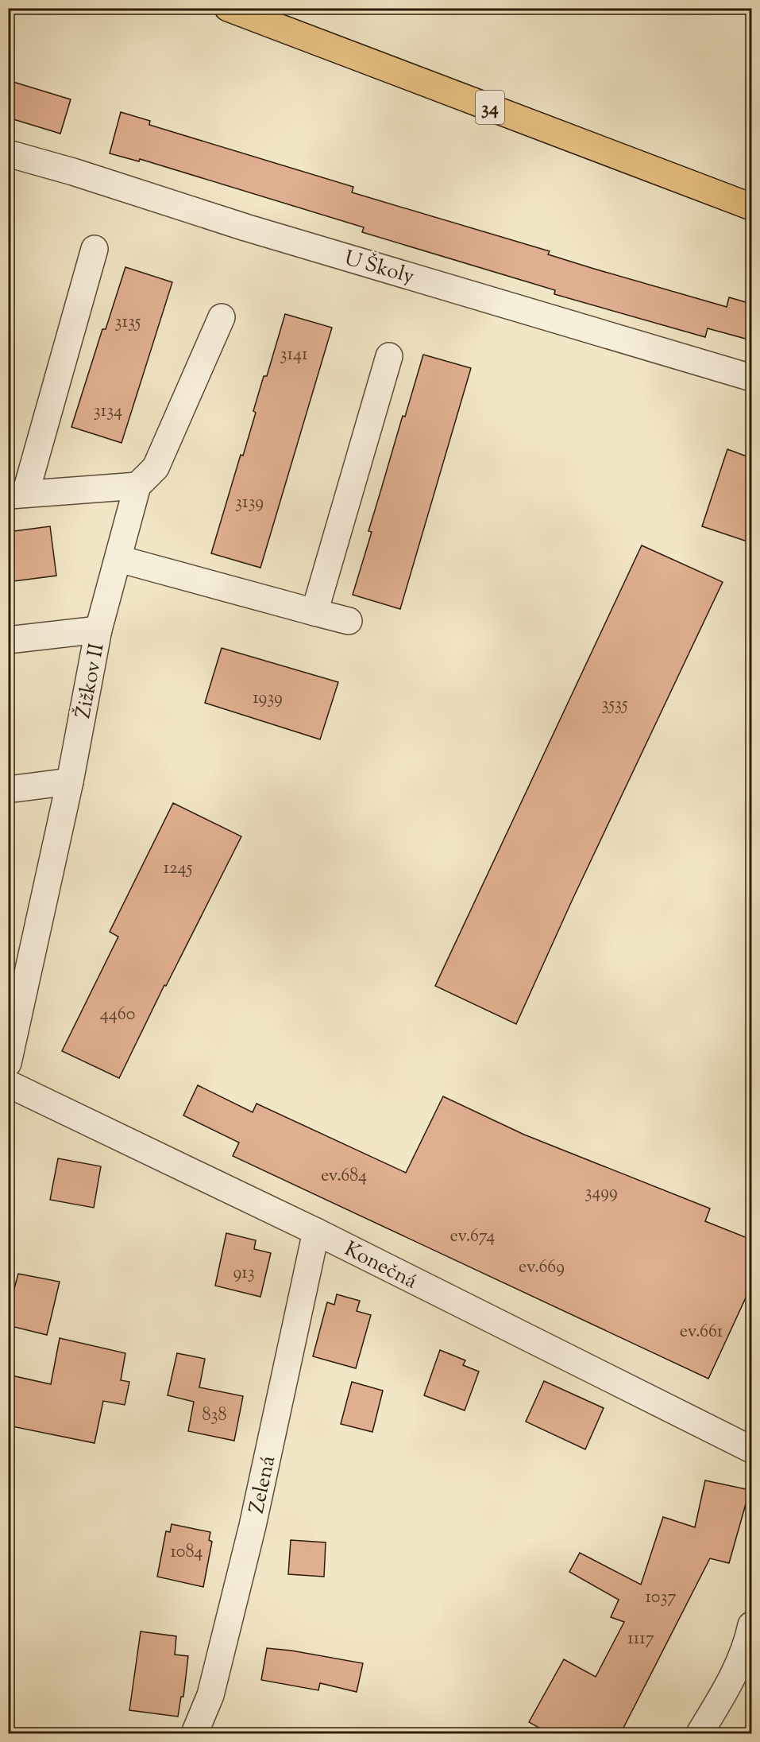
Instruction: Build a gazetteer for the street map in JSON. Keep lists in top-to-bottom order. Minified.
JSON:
{"streets":{"main road":["34"],"street":["U Školy","Žižkov II","Konečná","Zelená"]},"crossings":[["Konečná","Zelená"]],"house_numbers":["3135","3141","3134","3139","1939","3535","1245","4460","ev.684","3499","ev.674","ev.669","913","ev.661","838","1084","1037","1117"]}
